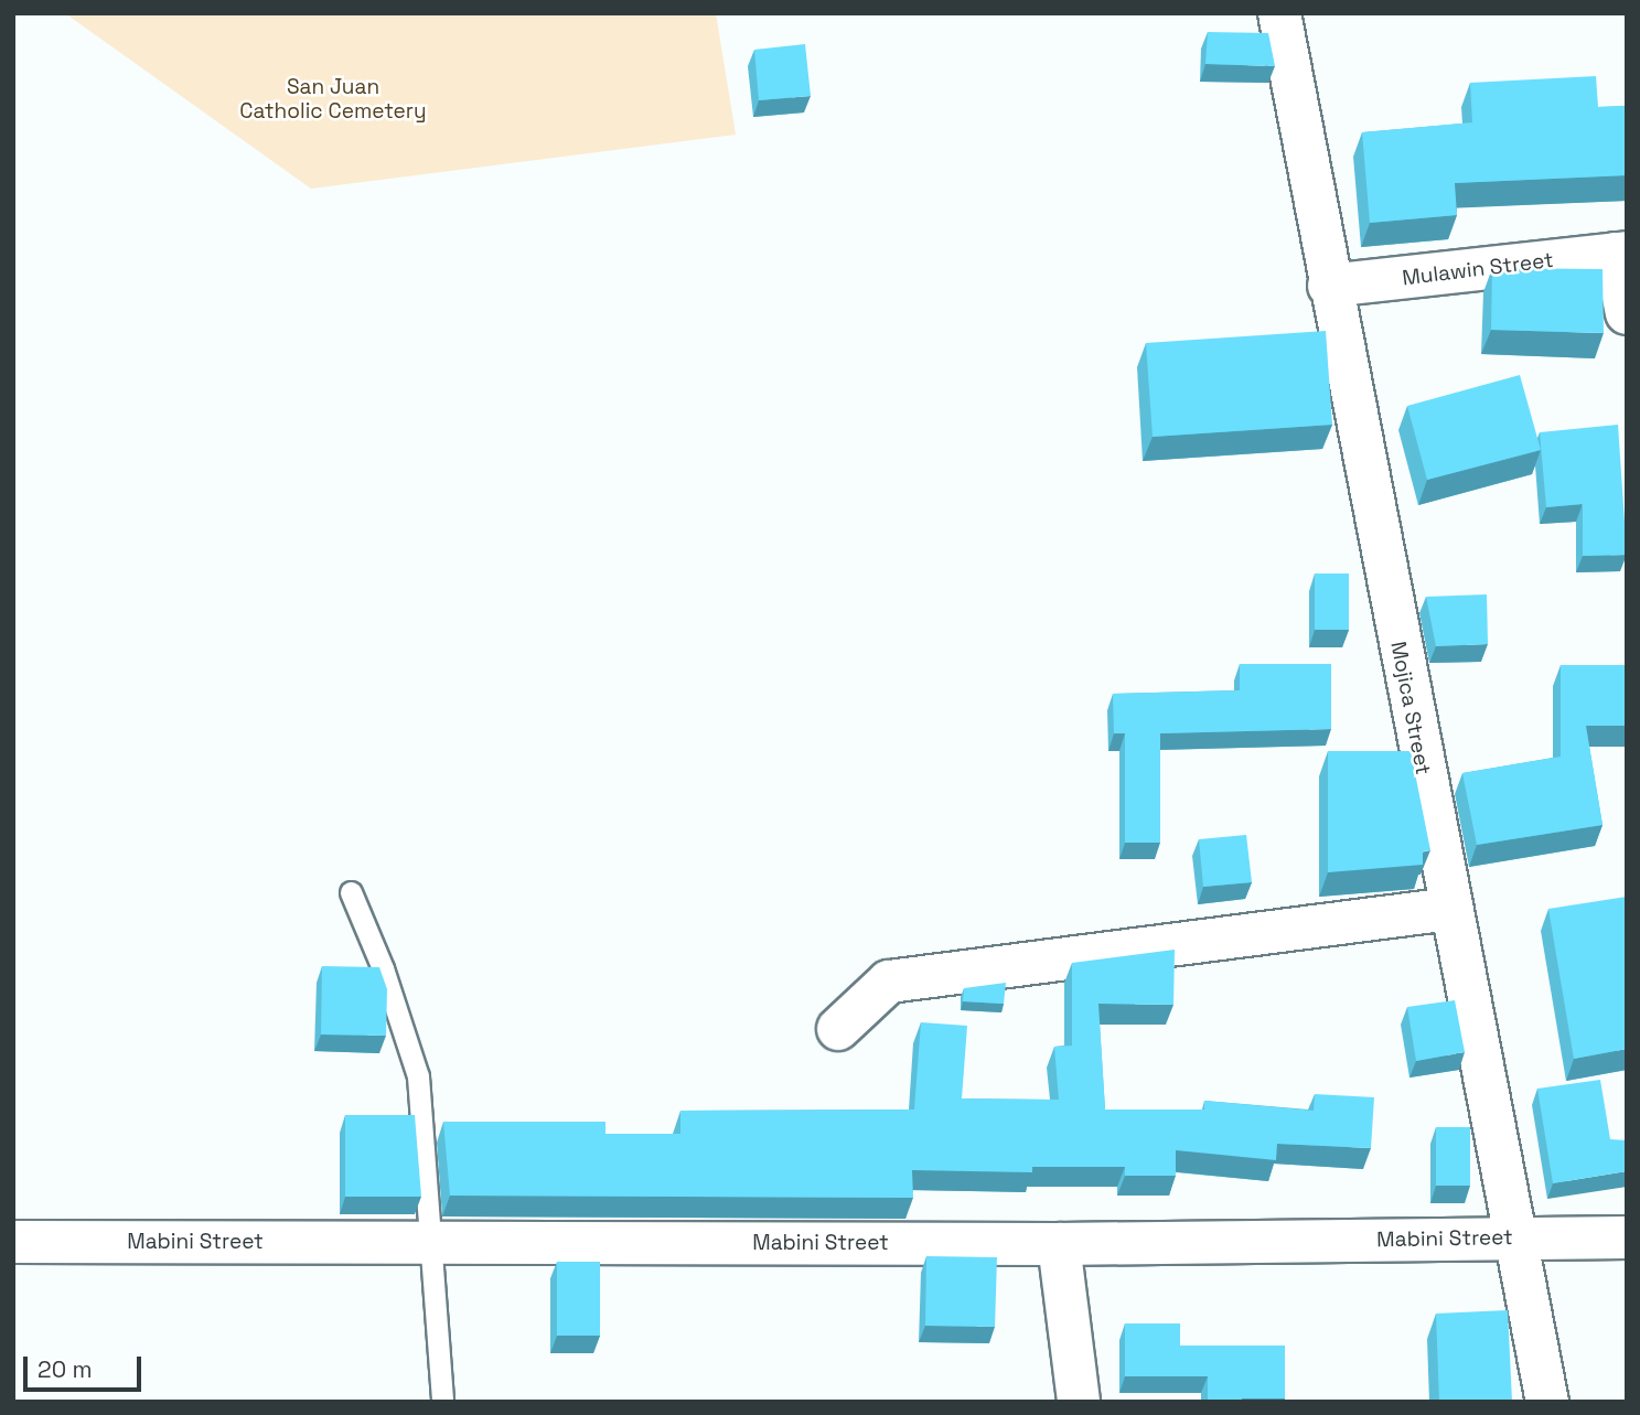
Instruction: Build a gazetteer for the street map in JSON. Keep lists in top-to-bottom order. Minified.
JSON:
{"streets":{"street":["Mulawin Street","Mojica Street","Mabini Street"]},"crossings":[["Mulawin Street","Mojica Street"],["Mojica Street","Mabini Street"]],"parks":["San Juan Catholic Cemetery"],"scale_bar":"20 m"}
